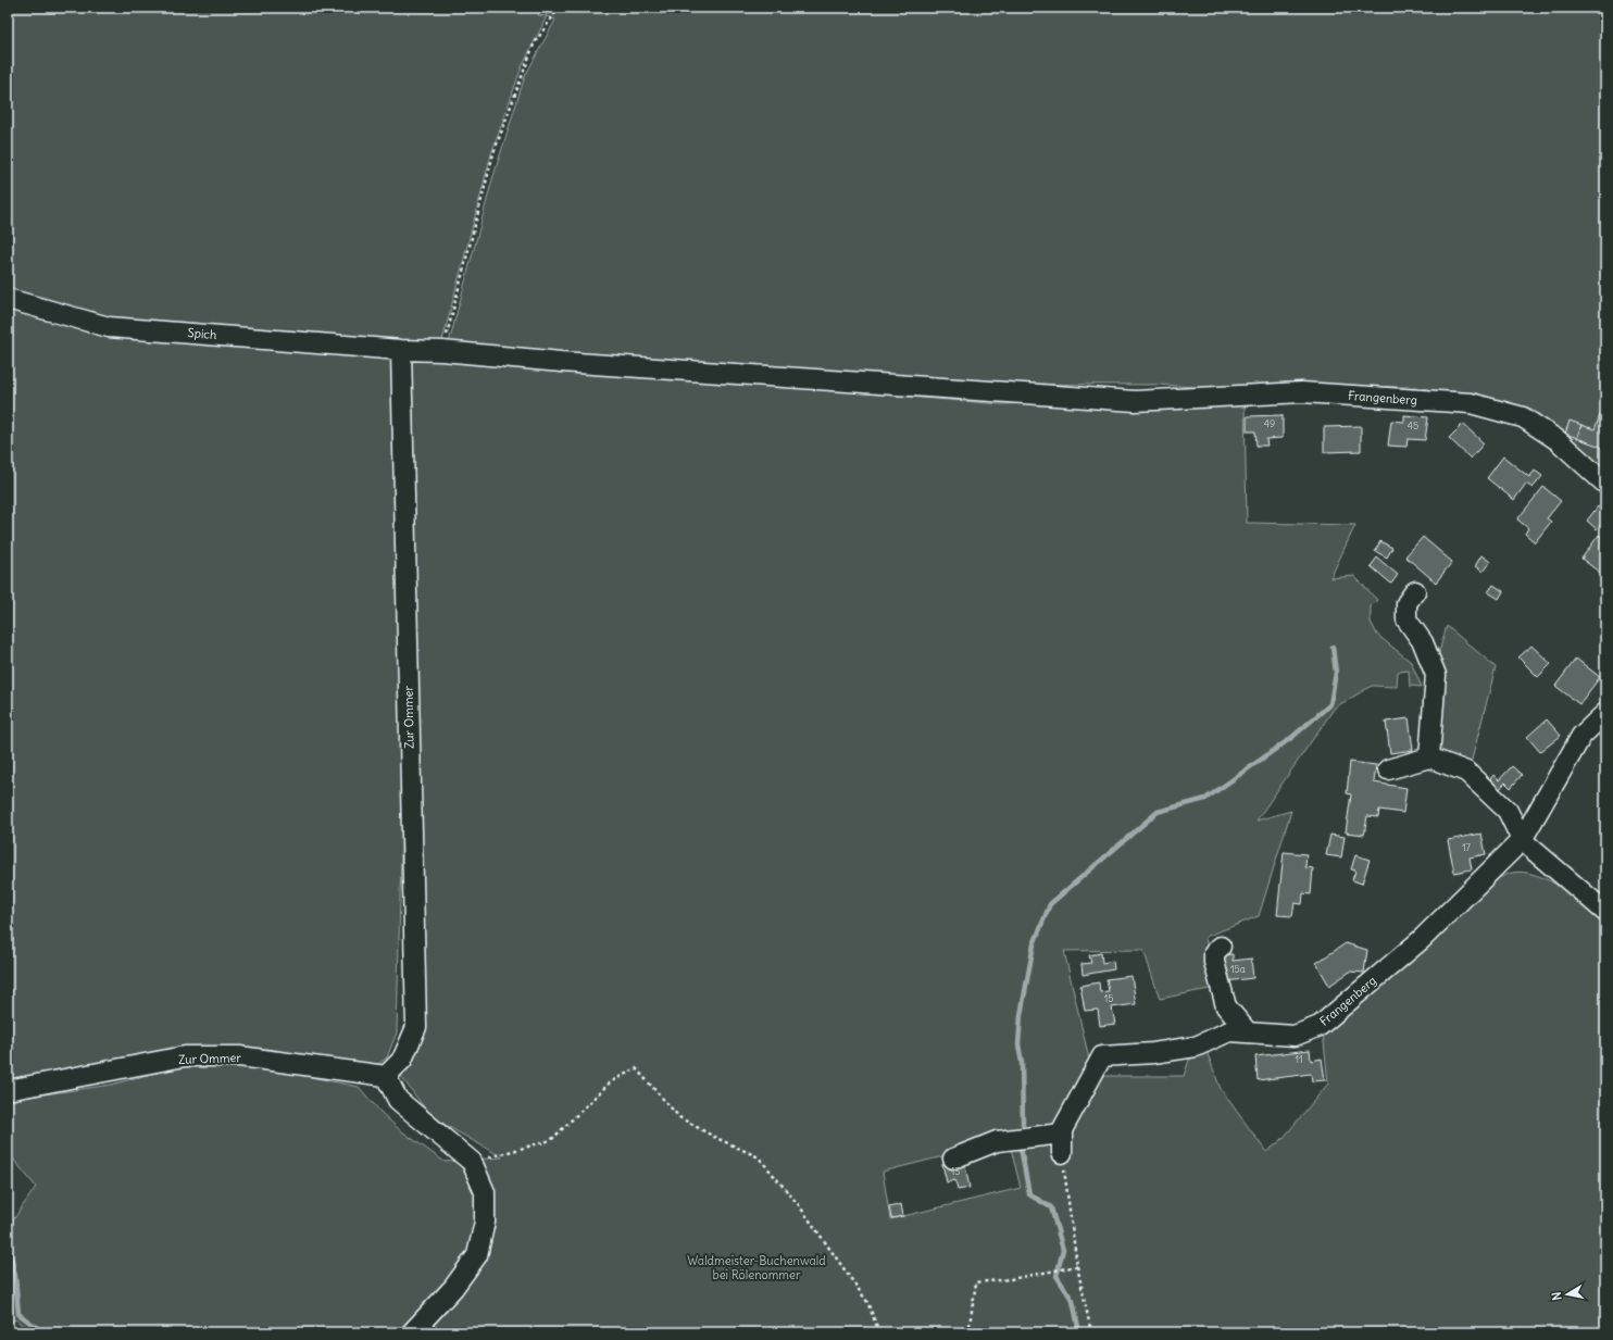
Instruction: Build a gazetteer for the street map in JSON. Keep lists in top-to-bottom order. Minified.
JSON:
{"streets":{"street":["Spich","Frangenberg","Zur Ommer"]},"crossings":[["Spich","Frangenberg"],["Spich","Zur Ommer"]],"parks":["Waldmeister-Buchenwald bei Rölenommer"],"house_numbers":["49","45","17","15a","15","11","13"],"north":"left"}
